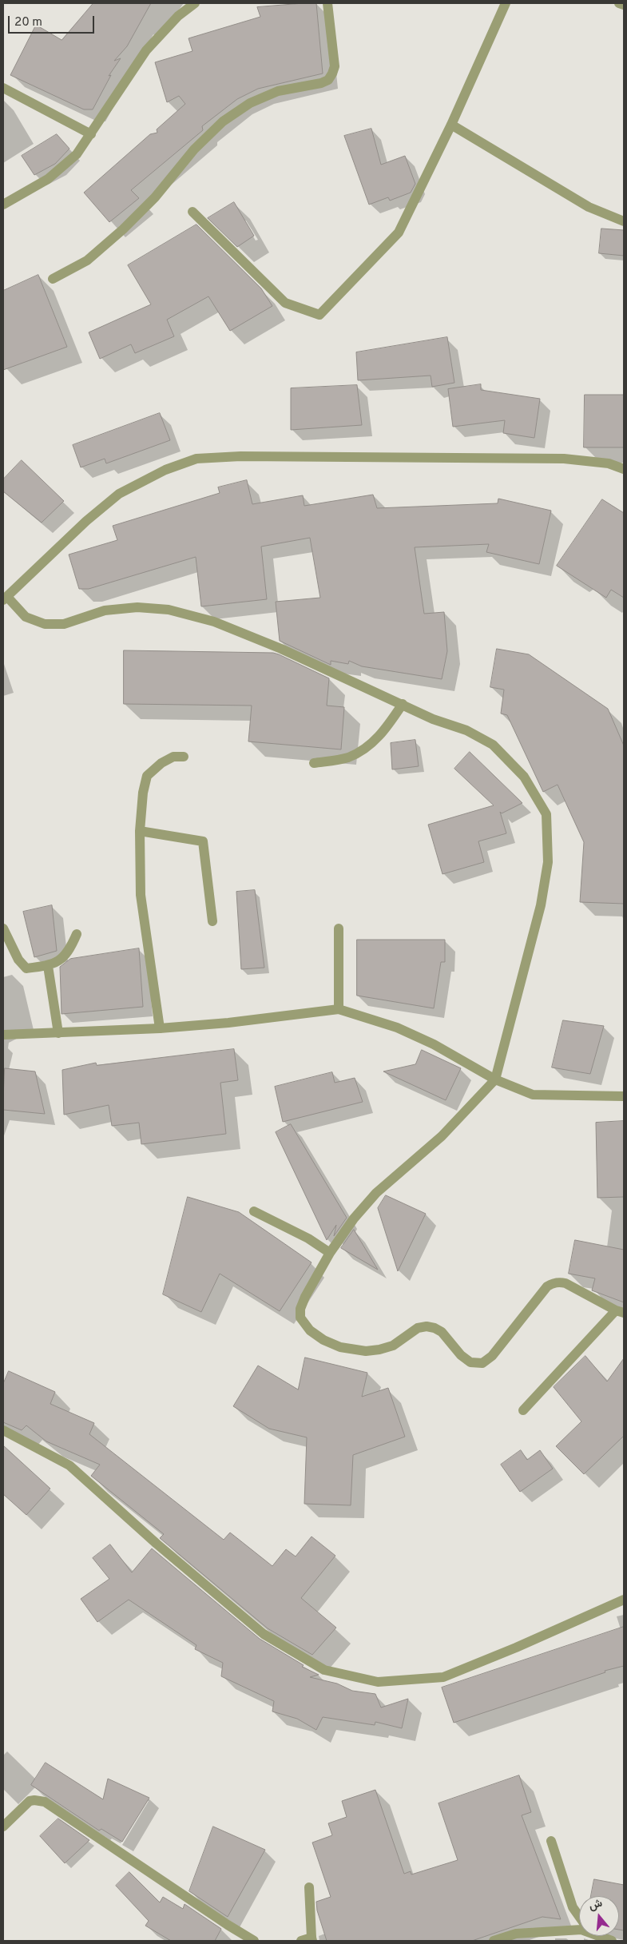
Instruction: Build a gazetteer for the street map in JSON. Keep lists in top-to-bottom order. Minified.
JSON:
{"scale_bar":"20 m","north":"top"}
